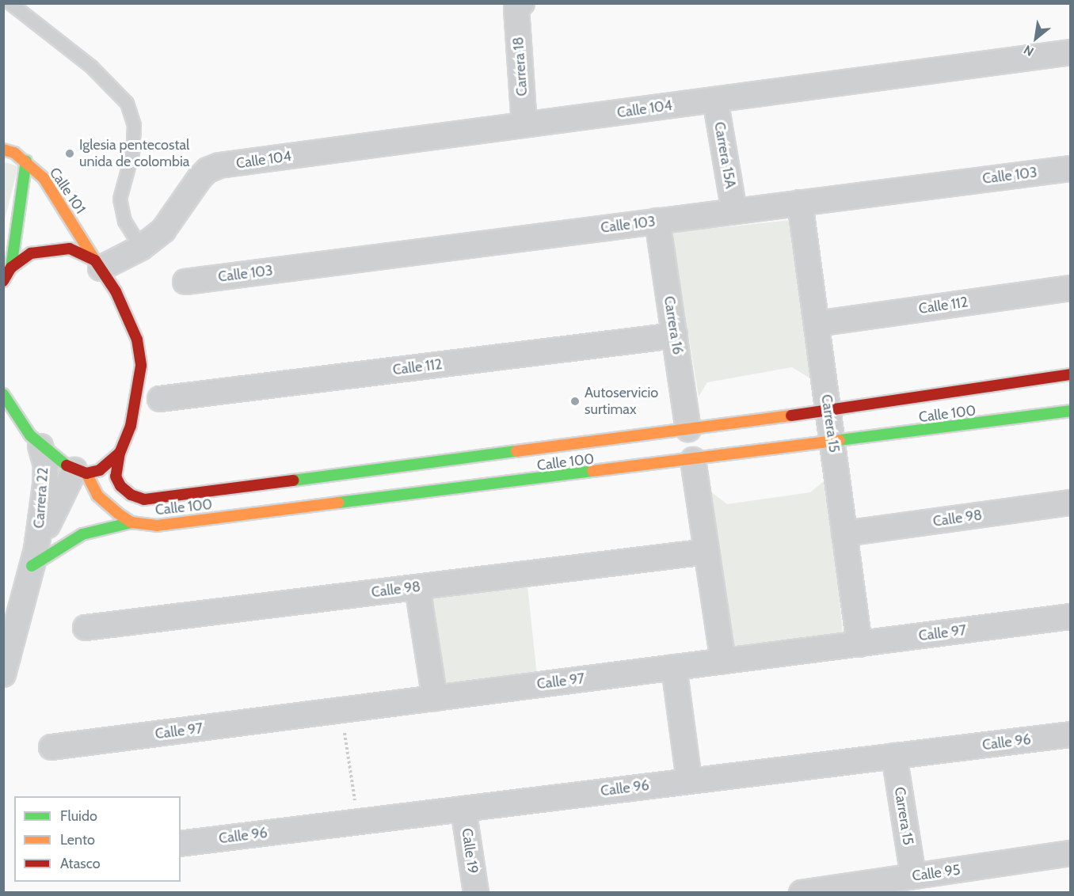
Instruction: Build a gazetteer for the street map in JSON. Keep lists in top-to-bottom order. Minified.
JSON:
{"streets":{"street":["Carrera 18","Calle 104","Carrera 15A","Calle 103","Calle 101","Calle 112","Carrera 16","Calle 100","Carrera 15","Carrera 22","Calle 98","Calle 97","Calle 96","Calle 19","Calle 95"]},"crossings":[["Carrera 18","Calle 104"],["Calle 104","Carrera 15A"],["Carrera 15A","Calle 103"],["Calle 103","Carrera 16"],["Calle 103","Carrera 15"],["Calle 101","Calle 100"],["Calle 112","Carrera 16"],["Calle 112","Carrera 15"],["Carrera 16","Calle 100"],["Calle 100","Carrera 15"],["Carrera 15","Calle 98"],["Carrera 15","Calle 97"],["Carrera 15","Calle 96"],["Carrera 15","Calle 95"],["Calle 96","Calle 19"]],"places":["Iglesia pentecostal unida de colombia","Autoservicio surtimax"],"legend":["Fluido","Lento","Atasco"],"north":"bottom left"}
